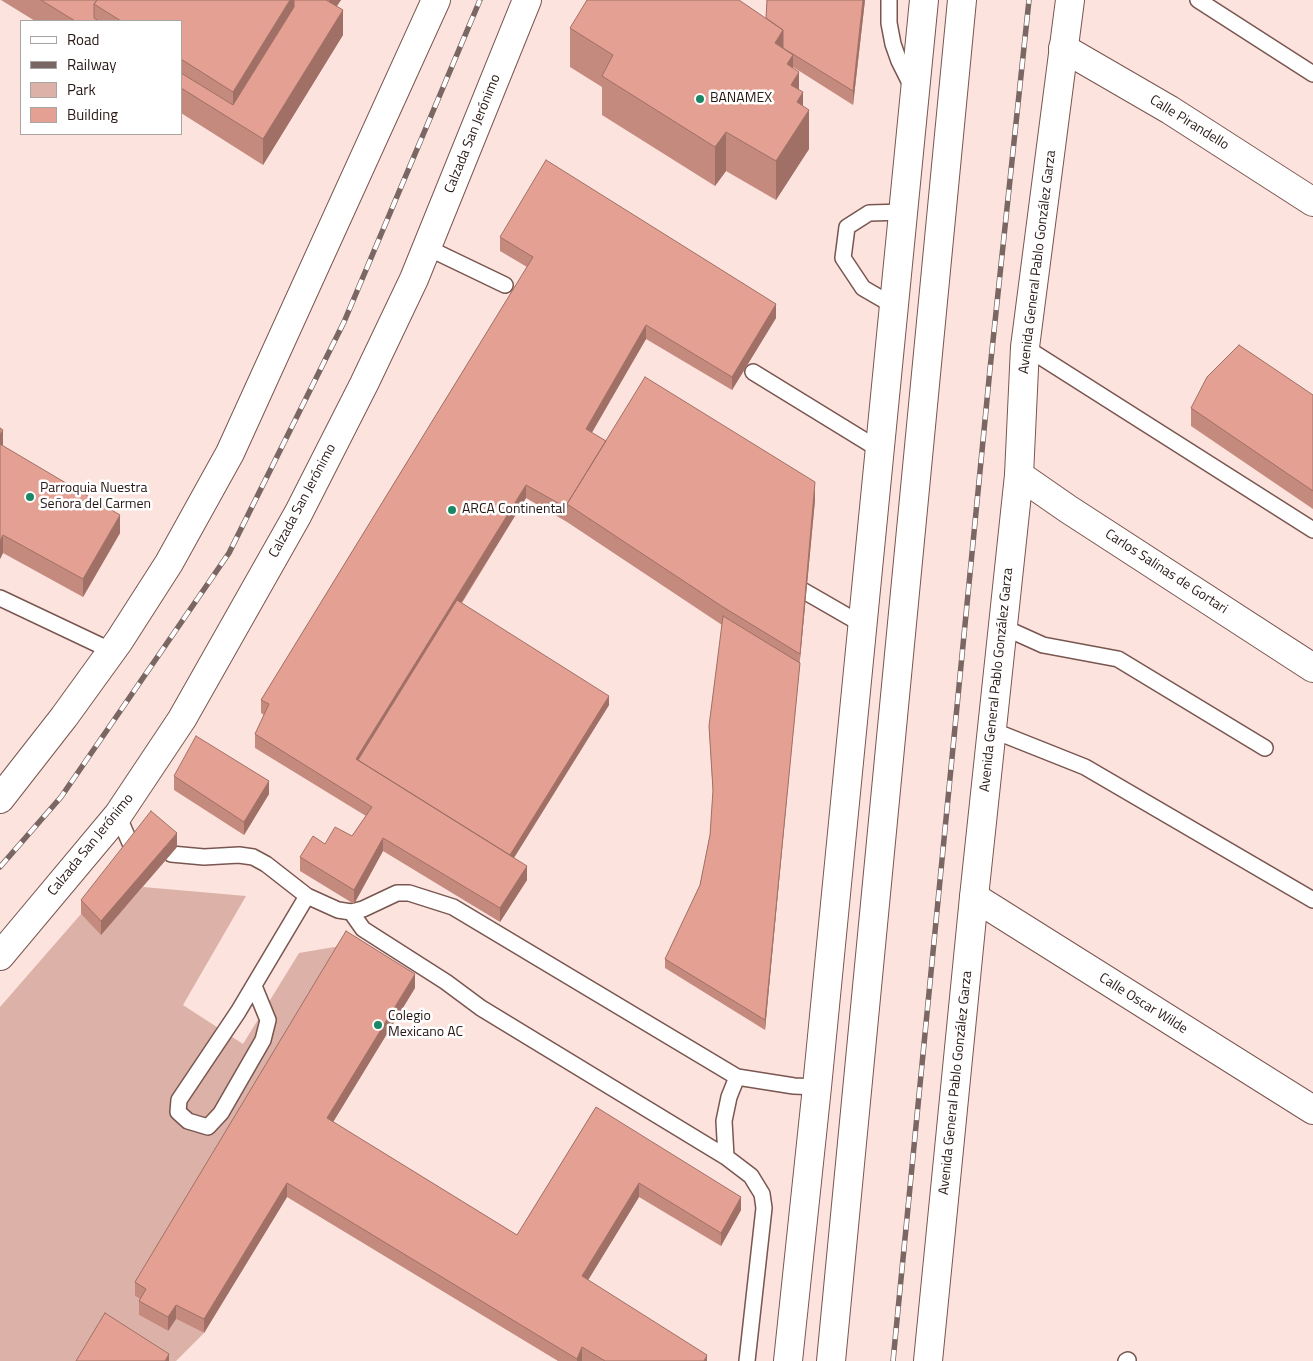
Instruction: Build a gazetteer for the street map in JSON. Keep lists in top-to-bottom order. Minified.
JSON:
{"streets":{"main road":["Calle Pirandello","Calzada San Jerónimo","Avenida General Pablo González Garza","Carlos Salinas de Gortari","Calle Oscar Wilde"]},"crossings":[["Calle Pirandello","Avenida General Pablo González Garza"],["Avenida General Pablo González Garza","Carlos Salinas de Gortari"],["Avenida General Pablo González Garza","Calle Oscar Wilde"]],"places":["BANAMEX","Parroquia Nuestra Señora del Carmen","ARCA Continental","Colegio Mexicano AC"],"legend":["Road","Railway","Park","Building"]}
